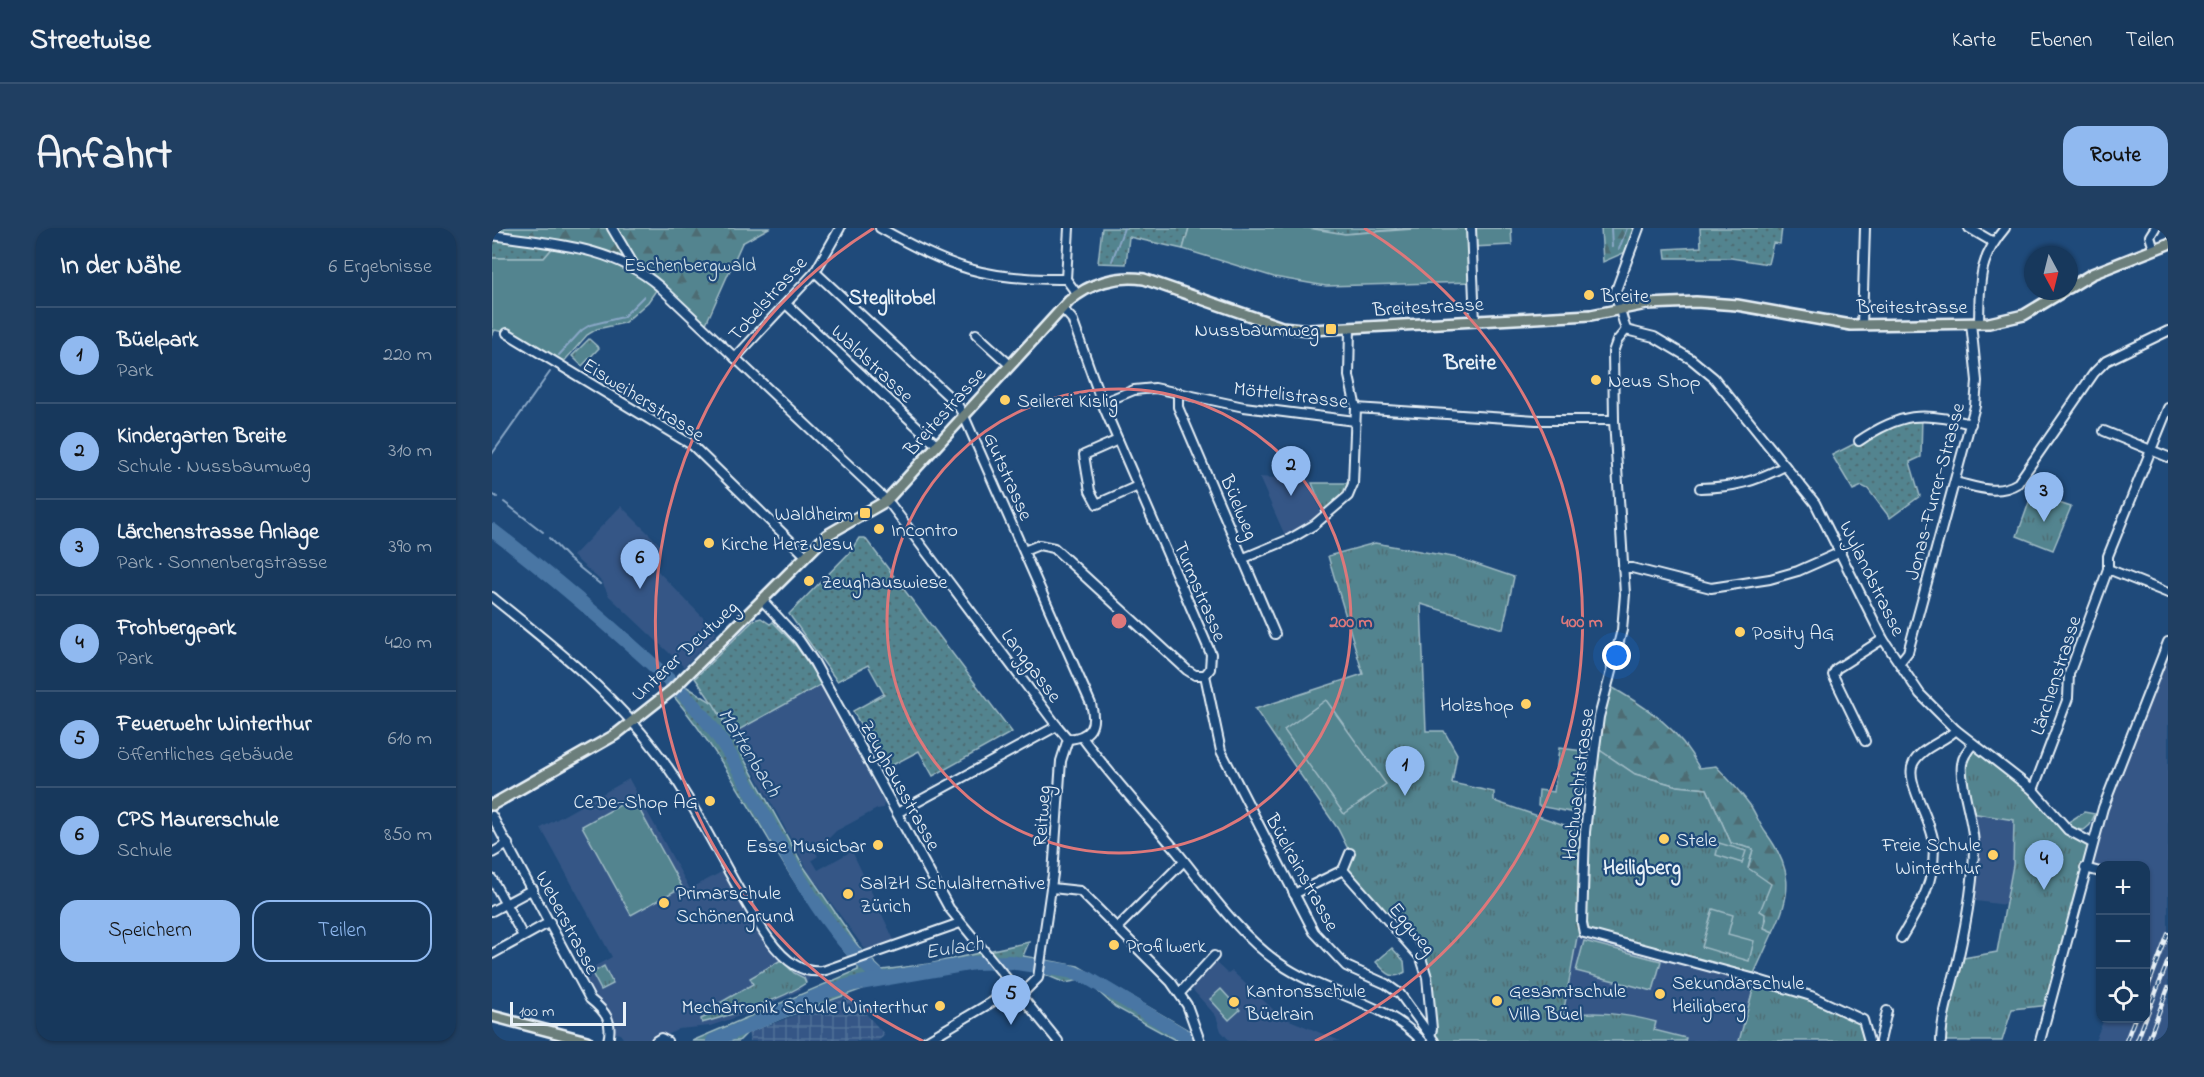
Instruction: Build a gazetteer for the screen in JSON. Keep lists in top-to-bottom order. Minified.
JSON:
{"streets":{"main road":["Breitestrasse","Unterer Deutweg"],"street":["Tobelstrasse","Waldstrasse","Möttelistrasse","Eisweiherstrasse","Gutstrasse","Jonas-Furrer-Strasse","Büelweg","Wylandstrasse","Turmstrasse","Langgasse","Lärchenstrasse","Hochwachtstrasse","Zeughausstrasse","Reitweg","Büelrainstrasse","Weberstrasse","Eggweg"]},"crossings":[["Tobelstrasse","Waldstrasse"],["Tobelstrasse","Gutstrasse"],["Tobelstrasse","Langgasse"],["Breitestrasse","Waldstrasse"],["Breitestrasse","Gutstrasse"],["Breitestrasse","Jonas-Furrer-Strasse"],["Breitestrasse","Turmstrasse"],["Breitestrasse","Unterer Deutweg"],["Breitestrasse","Langgasse"],["Möttelistrasse","Büelweg"],["Möttelistrasse","Turmstrasse"],["Möttelistrasse","Hochwachtstrasse"],["Eisweiherstrasse","Unterer Deutweg"],["Jonas-Furrer-Strasse","Wylandstrasse"],["Wylandstrasse","Lärchenstrasse"],["Wylandstrasse","Hochwachtstrasse"],["Turmstrasse","Büelrainstrasse"],["Unterer Deutweg","Langgasse"],["Unterer Deutweg","Zeughausstrasse"],["Langgasse","Reitweg"],["Zeughausstrasse","Reitweg"],["Büelrainstrasse","Eggweg"]],"districts":["Steglitobel","Breite","Heiligberg"],"water":["Mattenbach","Eulach"],"parks":["Eschenbergwald"],"places":{"other":["Breite","Neus Shop","Seilerei Kislig","Incontro","Kirche Herz Jesu","Zeughauswiese","Posity AG","Holzshop","CeDe-Shop AG","Stele","Esse Musicbar","Freie Schule Winterthur","SalZH Schulalternative Zürich","Primarschule Schönengrund","Profilwerk","Sekundarschule Heiligberg","Gesamtschule Villa Büel","Kantonsschule Büelrain","Mechatronik Schule Winterthur"],"transit":["Nussbaumweg","Waldheim"]},"scale_bar":"100 m","north":"bottom","page":{"header":"Streetwise","nav":["Karte","Ebenen","Teilen"],"title":"Anfahrt","buttons":["Route",["Speichern","Teilen"]],"heading":["In der Nähe","6 Ergebnisse"],"list":[{"mark":"1","name":"Büelpark","note":"Park","value":"220 m"},{"mark":"2","name":"Kindergarten Breite","note":"Schule · Nussbaumweg","value":"310 m"},{"mark":"3","name":"Lärchenstrasse Anlage","note":"Park · Sonnenbergstrasse","value":"390 m"},{"mark":"4","name":"Frohbergpark","note":"Park","value":"420 m"},{"mark":"5","name":"Feuerwehr Winterthur","note":"Öffentliches Gebäude","value":"610 m"},{"mark":"6","name":"CPS Maurerschule","note":"Schule","value":"850 m"}],"pins":["2","3","6","1","4","5"],"map_buttons":["+","−"],"scale":"100 m"},"rings":["200 m","400 m"]}
